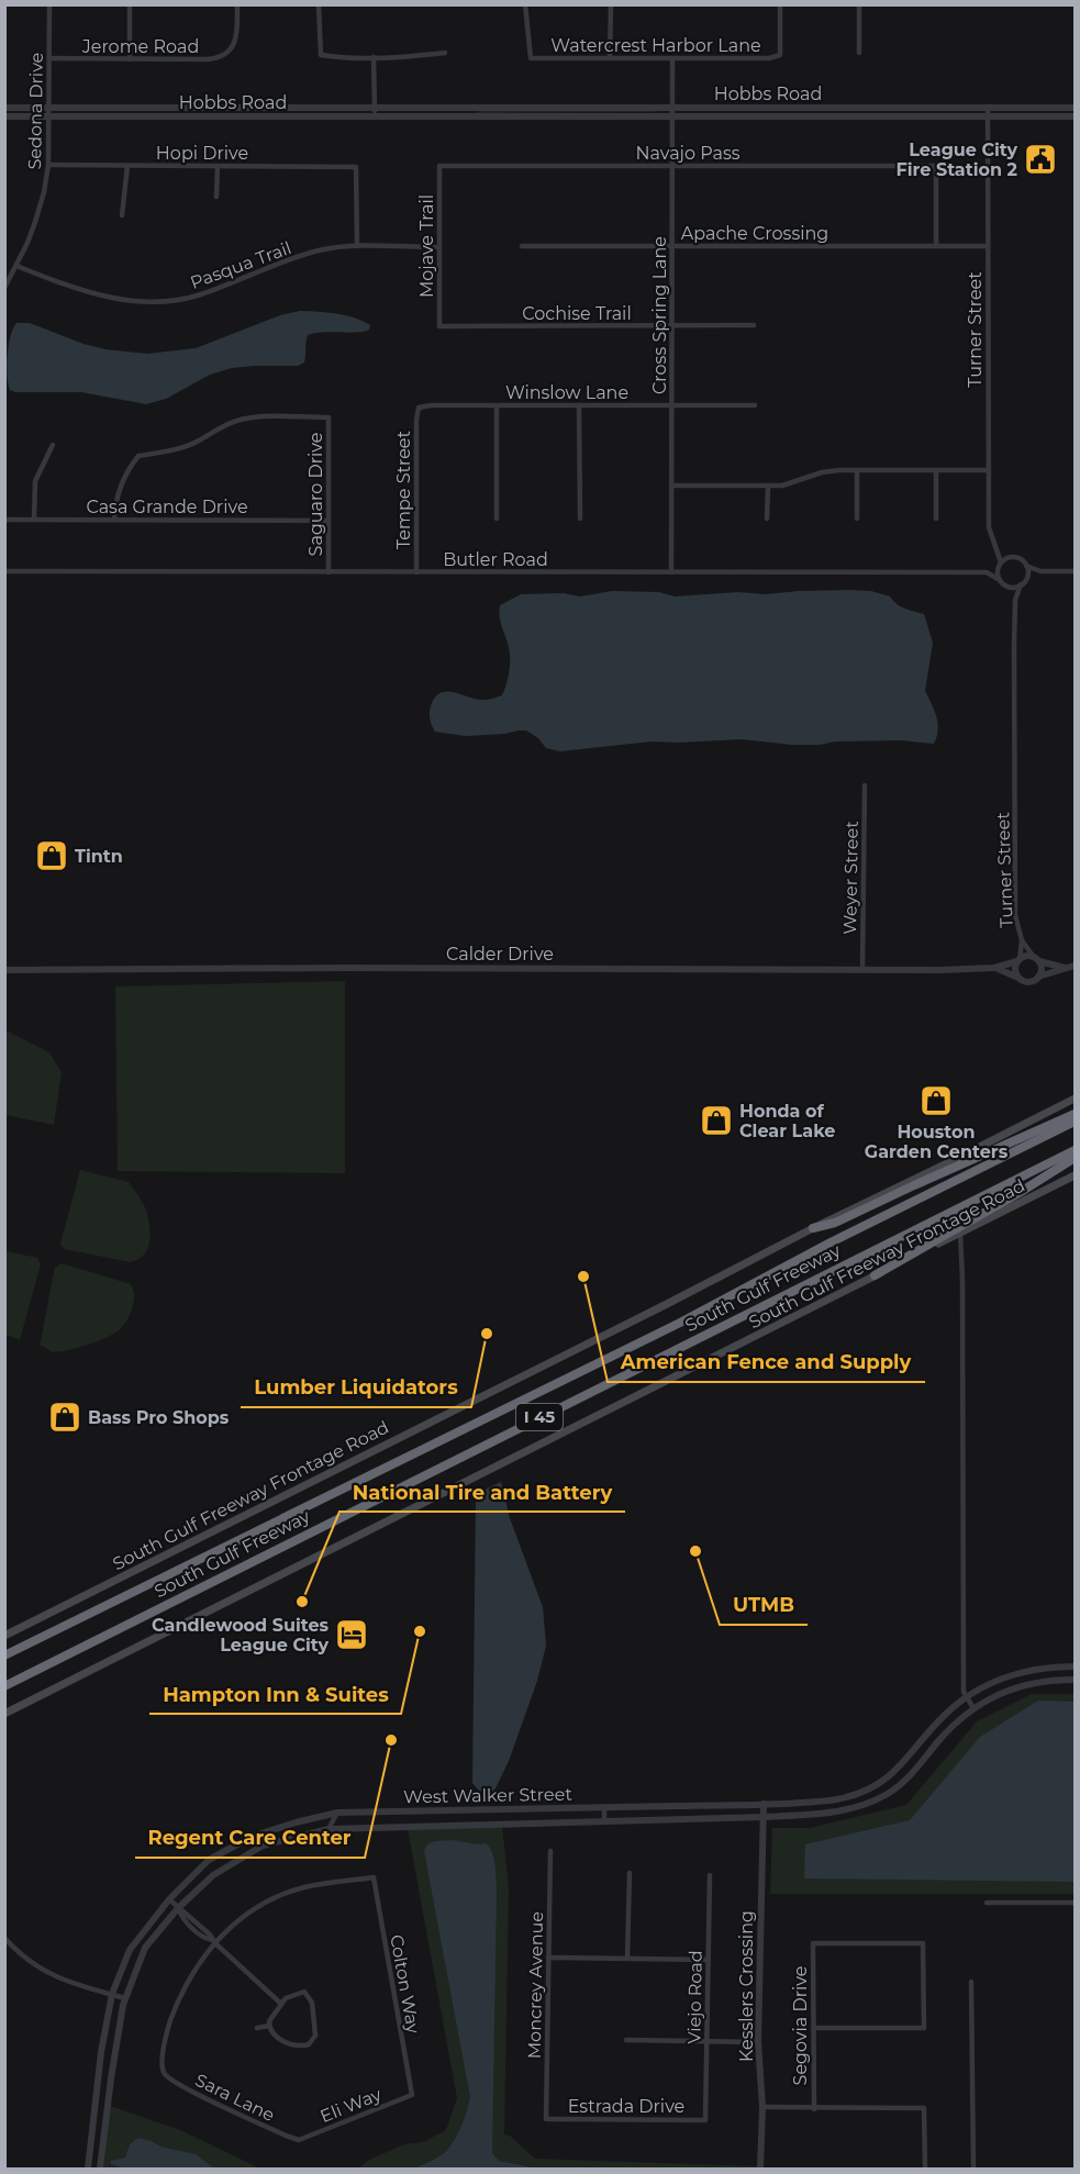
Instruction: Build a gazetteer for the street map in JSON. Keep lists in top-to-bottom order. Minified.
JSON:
{"streets":{"highway":["South Gulf Freeway","I 45"],"main road":["South Gulf Freeway Frontage Road"],"street":["Watercrest Harbor Lane","Jerome Road","Hobbs Road","Sedona Drive","Hopi Drive","Navajo Pass","Apache Crossing","Mojave Trail","Pasqua Trail","Cochise Trail","Cross Spring Lane","Turner Street","Winslow Lane","Tempe Street","Saguaro Drive","Casa Grande Drive","Butler Road","Weyer Street","Calder Drive","West Walker Street","Colton Way","Moncrey Avenue","Kesslers Crossing","Viejo Road","Segovia Drive","Sara Lane","Eli Way","Estrada Drive"]},"crossings":[["Watercrest Harbor Lane","Cross Spring Lane"],["Jerome Road","Sedona Drive"],["Hobbs Road","Sedona Drive"],["Hobbs Road","Cross Spring Lane"],["Hobbs Road","Turner Street"],["Sedona Drive","Hopi Drive"],["Sedona Drive","Pasqua Trail"],["Hopi Drive","Pasqua Trail"],["Navajo Pass","Apache Crossing"],["Navajo Pass","Mojave Trail"],["Navajo Pass","Cross Spring Lane"],["Apache Crossing","Cross Spring Lane"],["Apache Crossing","Turner Street"],["Mojave Trail","Pasqua Trail"],["Mojave Trail","Cochise Trail"],["Cochise Trail","Cross Spring Lane"],["Cross Spring Lane","Winslow Lane"],["Cross Spring Lane","Butler Road"],["Turner Street","Calder Drive"],["Winslow Lane","Tempe Street"],["Tempe Street","Butler Road"],["Saguaro Drive","Casa Grande Drive"],["Saguaro Drive","Butler Road"],["Weyer Street","Calder Drive"],["West Walker Street","Kesslers Crossing"],["Colton Way","Sara Lane"],["Colton Way","Eli Way"],["Moncrey Avenue","Estrada Drive"],["Viejo Road","Estrada Drive"],["Sara Lane","Eli Way"]],"places":{"public building":["League City Fire Station 2"],"shop":["Tintn","Houston Garden Centers","Honda of Clear Lake","Bass Pro Shops"],"other":["American Fence and Supply","Lumber Liquidators","UTMB","National Tire and Battery","Hampton Inn & Suites","Regent Care Center"],"hotel":["Candlewood Suites League City"]}}
